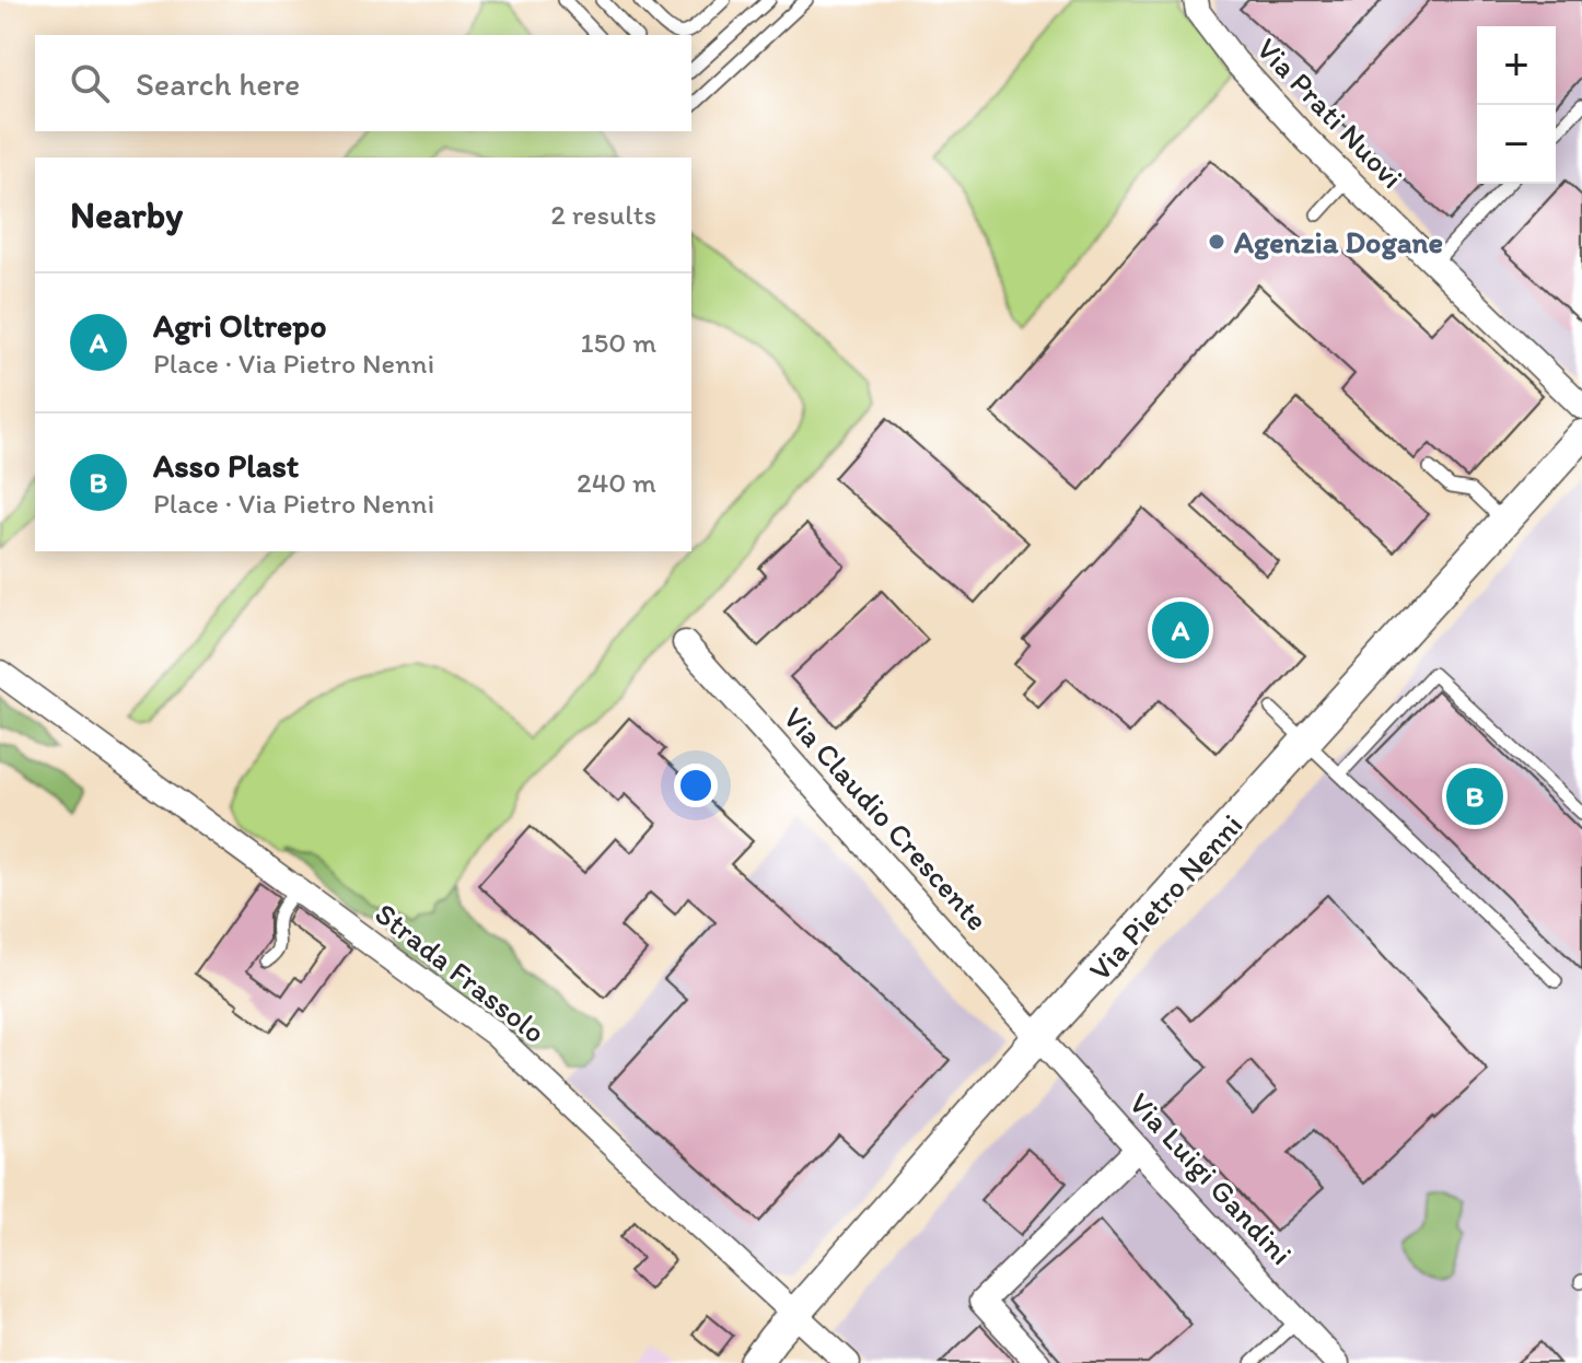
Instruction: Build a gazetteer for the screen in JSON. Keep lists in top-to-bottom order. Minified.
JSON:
{"streets":{"street":["Via Prati Nuovi","Via Claudio Crescente","Via Pietro Nenni","Strada Frassolo","Via Luigi Gandini"]},"crossings":[["Via Claudio Crescente","Via Pietro Nenni"],["Via Claudio Crescente","Via Luigi Gandini"],["Via Pietro Nenni","Strada Frassolo"],["Via Pietro Nenni","Via Luigi Gandini"]],"places":["Agenzia Dogane"],"page":{"map_buttons":["+","−"],"search":"Search here","heading":["Nearby","2 results"],"list":[{"mark":"A","name":"Agri Oltrepo","note":"Place · Via Pietro Nenni","value":"150 m"},{"mark":"B","name":"Asso Plast","note":"Place · Via Pietro Nenni","value":"240 m"}],"pins":["A","B"]}}
